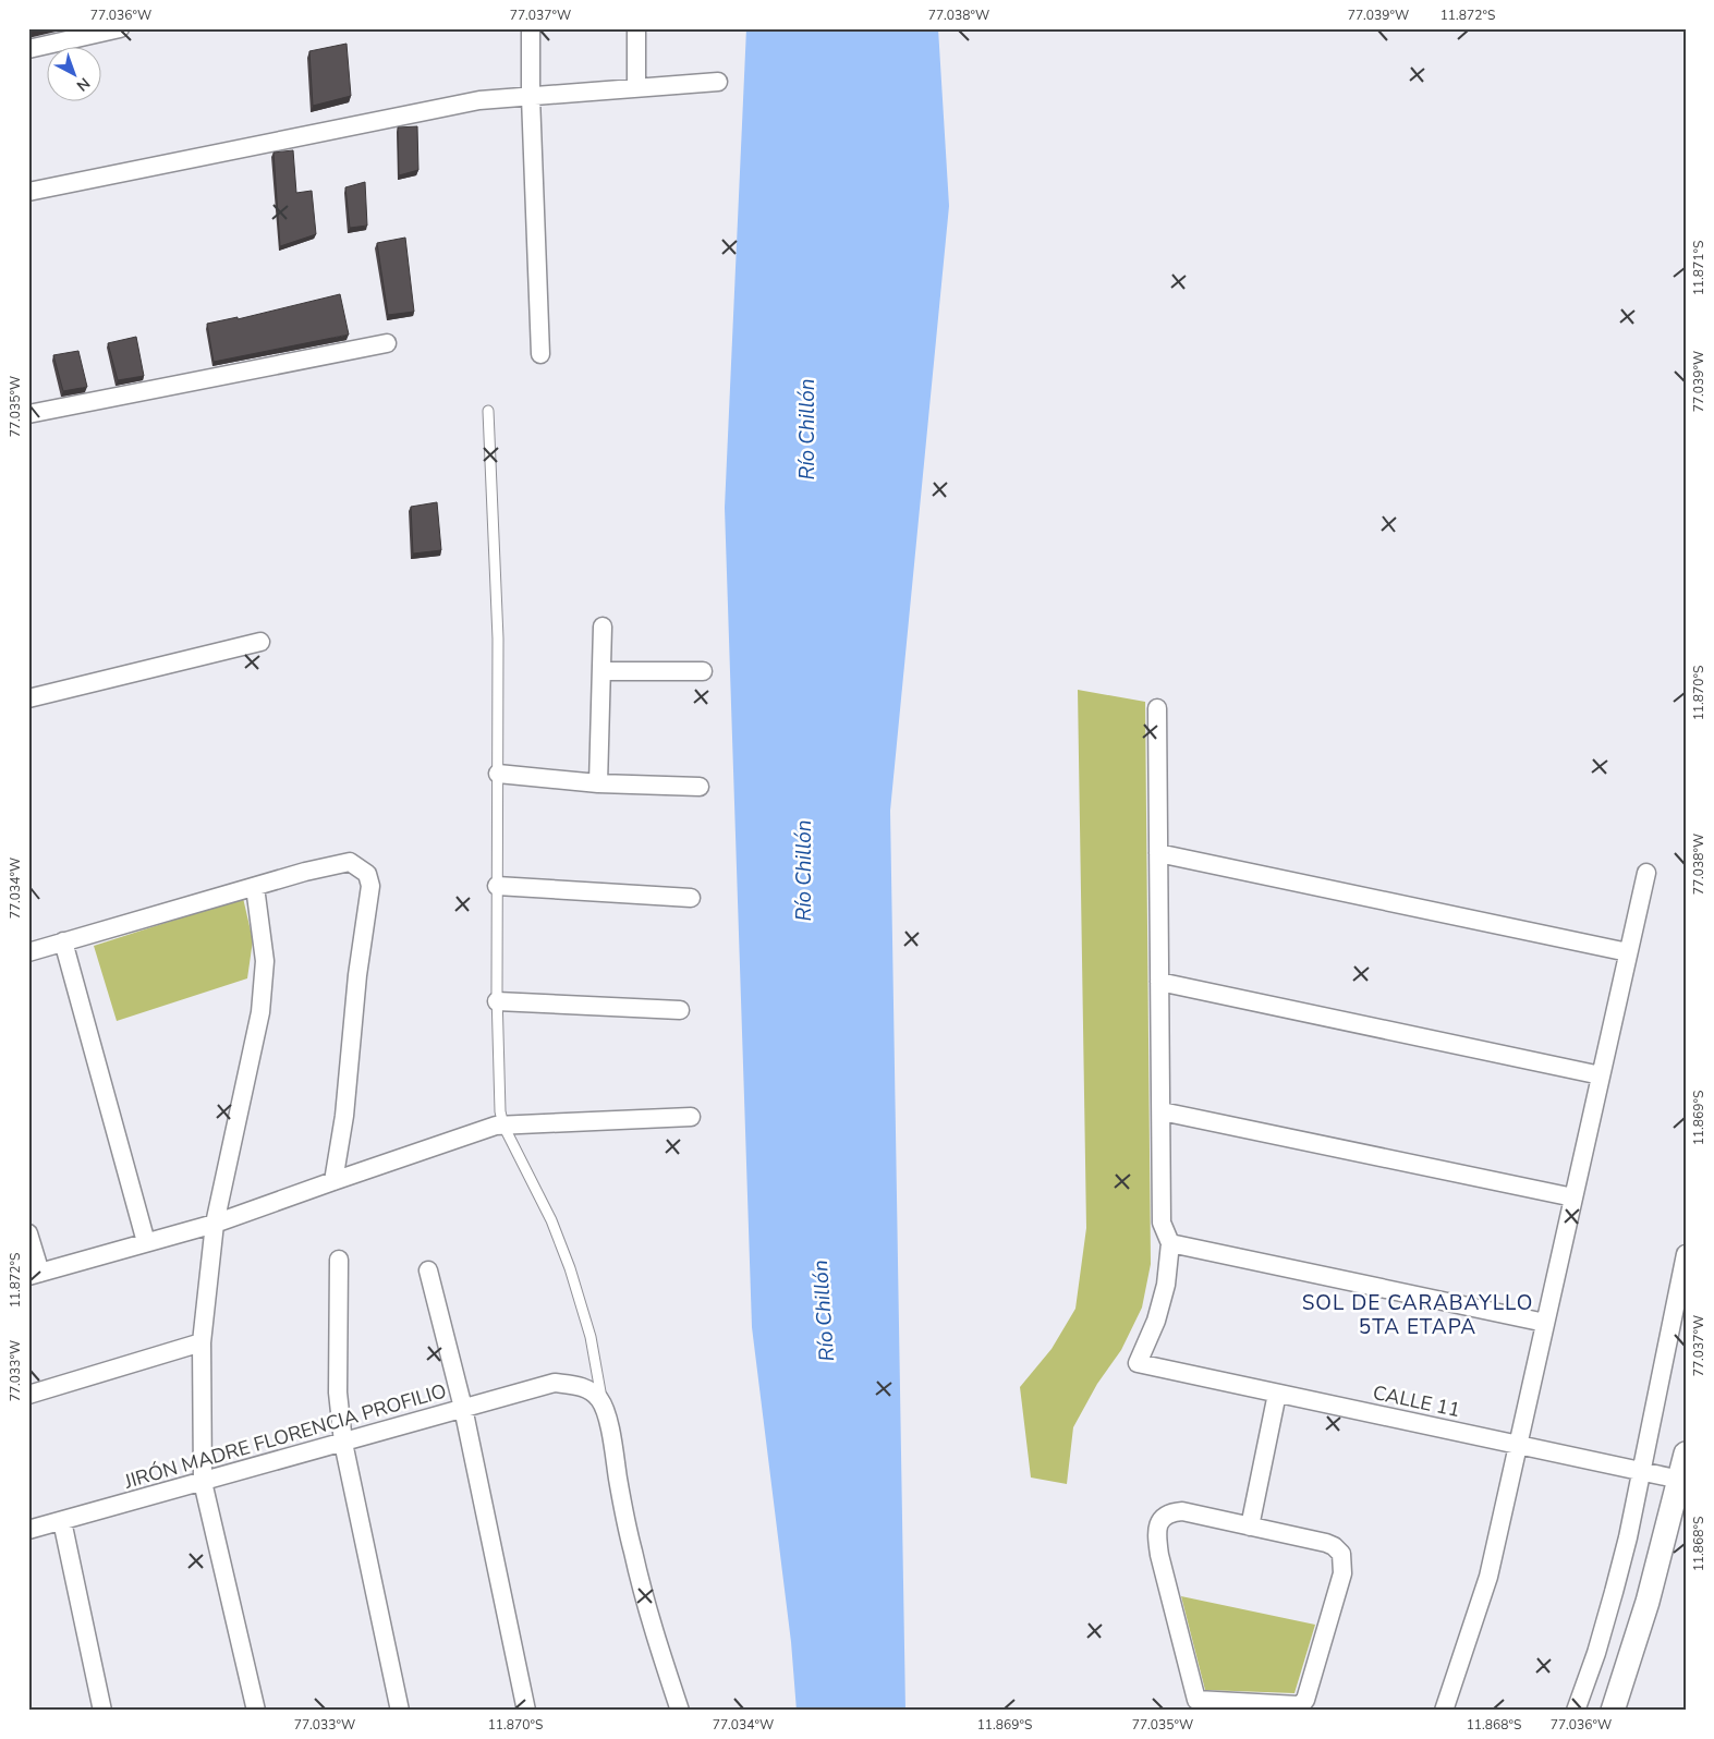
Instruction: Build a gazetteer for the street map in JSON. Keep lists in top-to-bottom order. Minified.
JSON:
{"streets":{"street":["CALLE 11","JIRÓN MADRE FLORENCIA PROFILIO"]},"districts":["SOL DE CARABAYLLO 5TA ETAPA"],"water":["Río Chillón"],"north":"bottom right","coordinates":["77.036°W","77.037°W","77.038°W","77.039°W","11.872°S","11.871°S","77.035°W","11.870°S","77.034°W","11.869°S","77.033°W","11.868°S"]}
